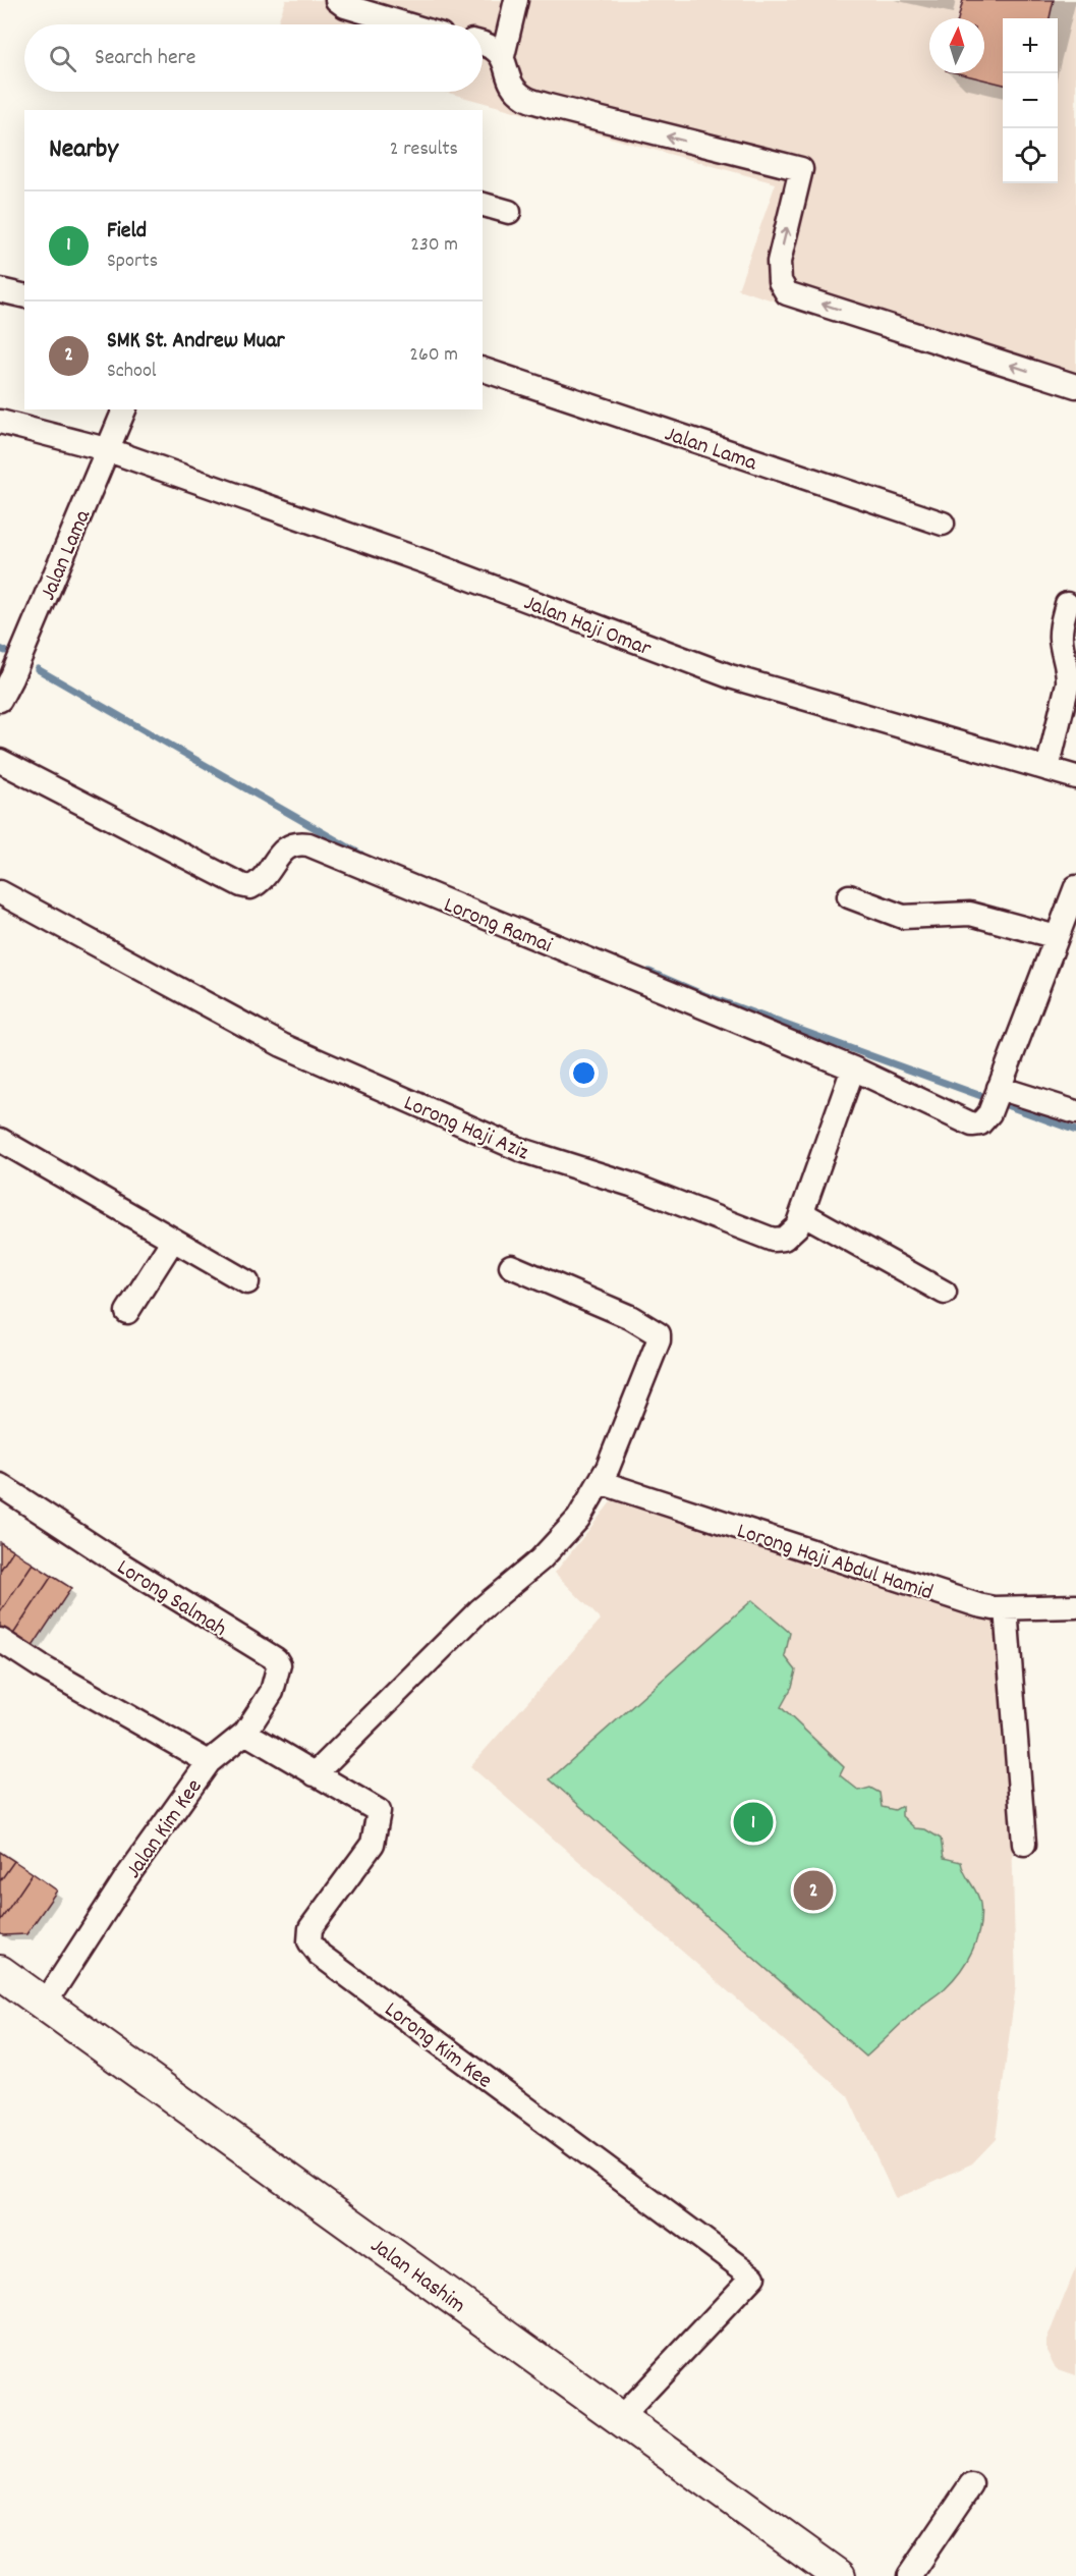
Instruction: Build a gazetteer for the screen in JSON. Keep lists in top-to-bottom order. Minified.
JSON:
{"streets":{"street":["Jalan Lama","Jalan Haji Omar","Lorong Ramai","Lorong Haji Aziz","Lorong Haji Abdul Hamid","Lorong Salmah","Jalan Kim Kee","Lorong Kim Kee","Jalan Hashim"]},"crossings":[["Jalan Lama","Jalan Haji Omar"],["Lorong Ramai","Lorong Haji Aziz"],["Lorong Salmah","Jalan Kim Kee"],["Jalan Kim Kee","Jalan Hashim"],["Lorong Kim Kee","Jalan Hashim"]],"north":"top","page":{"map_buttons":["+","−"],"search":"Search here","heading":["Nearby","2 results"],"list":[{"mark":"1","name":"Field","note":"Sports","value":"230 m"},{"mark":"2","name":"SMK St. Andrew Muar","note":"School","value":"260 m"}],"pins":["1","2"]}}
